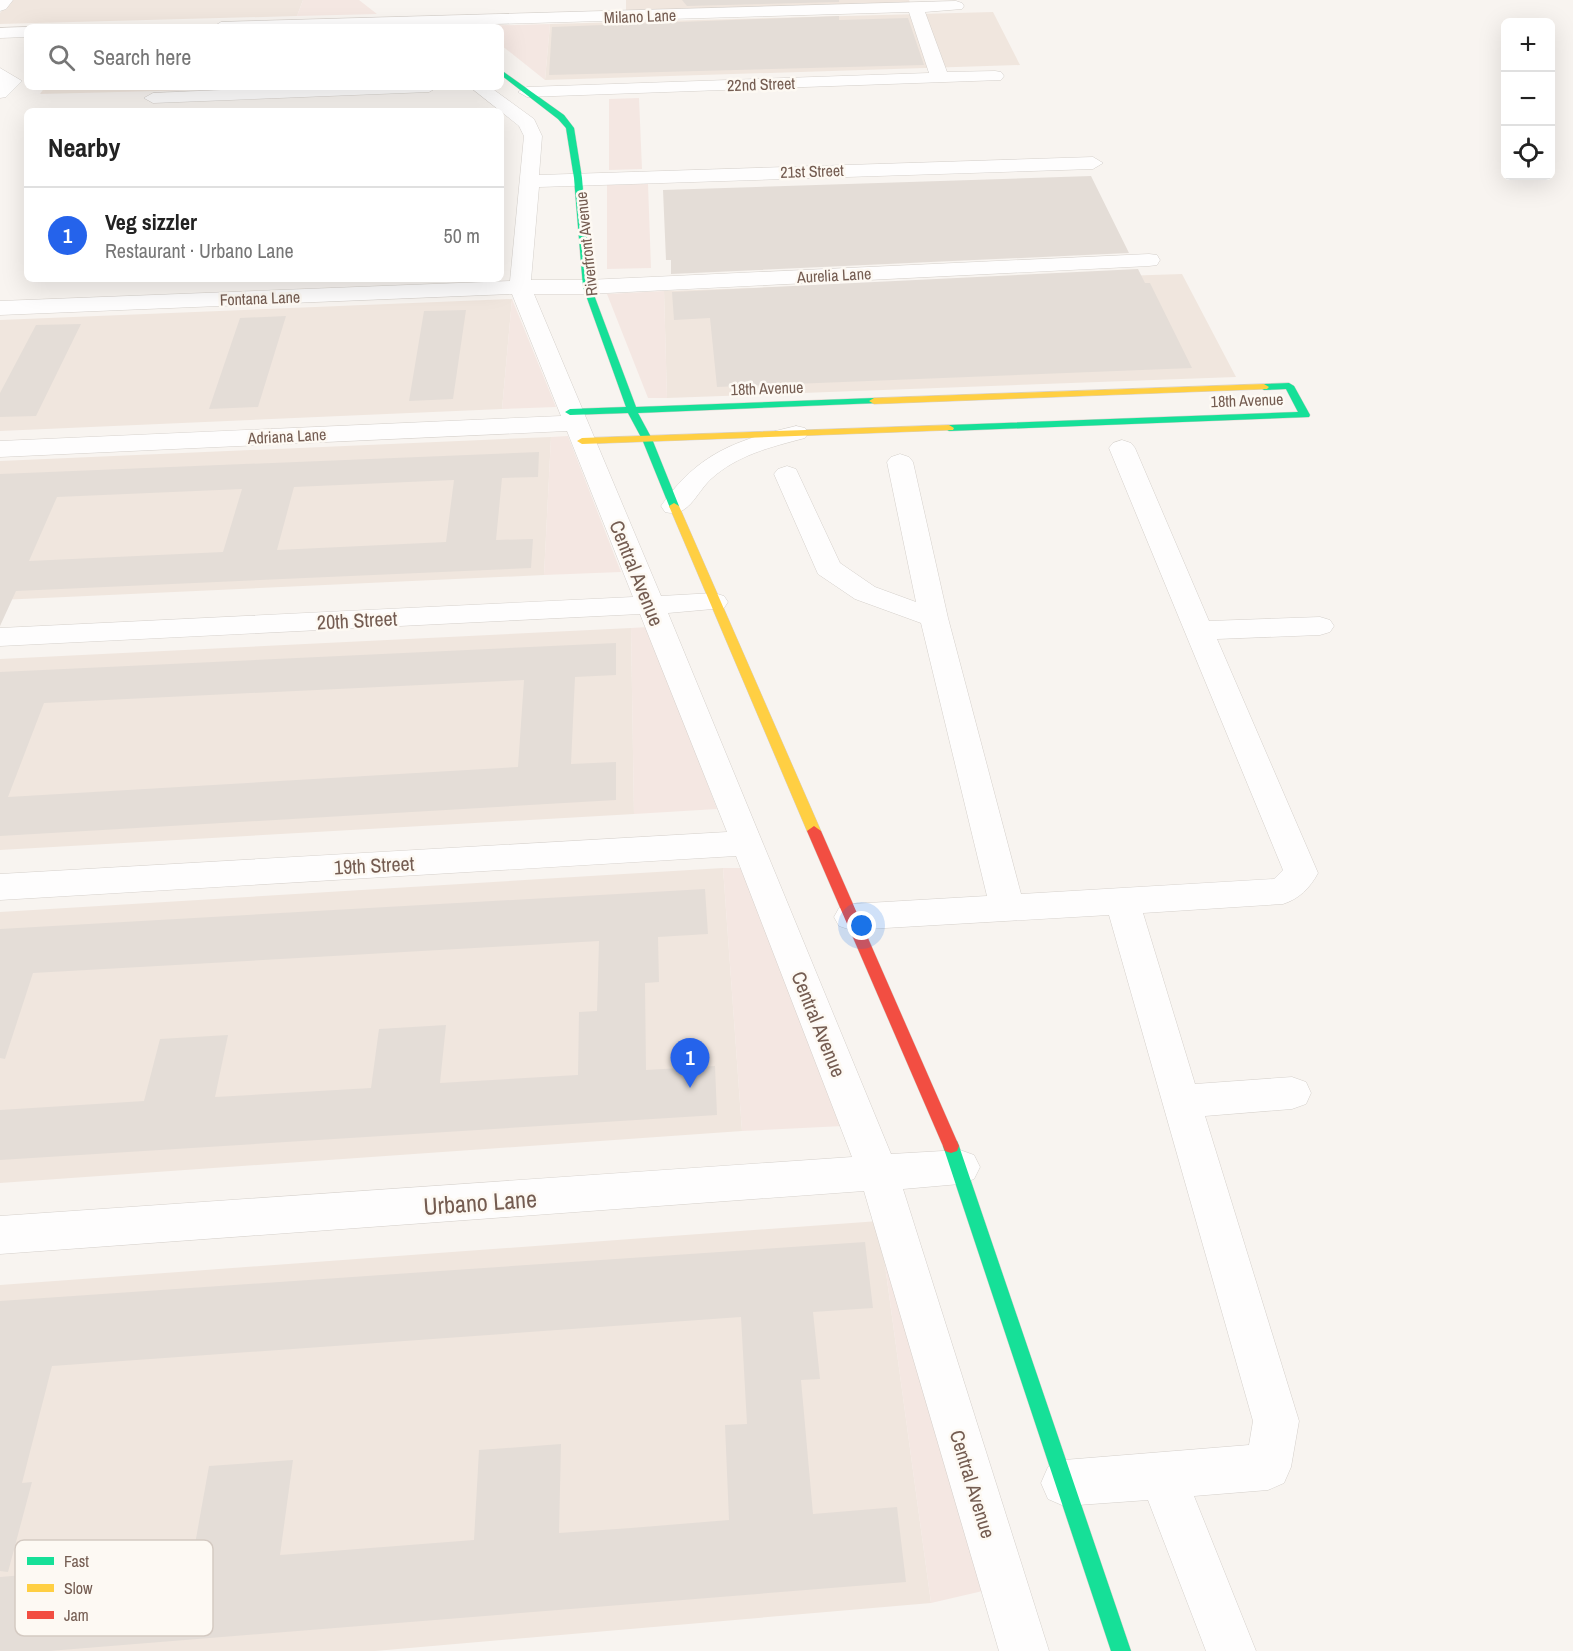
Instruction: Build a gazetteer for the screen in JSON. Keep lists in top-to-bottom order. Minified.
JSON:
{"streets":{"street":["Milano Lane","22nd Street","21st Street","Riverfront Avenue","Aurelia Lane","Fontana Lane","18th Avenue","Adriana Lane","Central Avenue","20th Street","19th Street","Urbano Lane"]},"crossings":[["22nd Street","Riverfront Avenue"],["21st Street","Riverfront Avenue"],["Riverfront Avenue","Aurelia Lane"],["Riverfront Avenue","18th Avenue"],["Aurelia Lane","Fontana Lane"],["18th Avenue","Adriana Lane"],["18th Avenue","Central Avenue"],["Adriana Lane","Central Avenue"],["Central Avenue","20th Street"],["Central Avenue","19th Street"],["Central Avenue","Urbano Lane"]],"legend":["Fast","Slow","Jam"],"page":{"map_buttons":["+","−"],"search":"Search here","heading":"Nearby","list":[{"mark":"1","name":"Veg sizzler","note":"Restaurant · Urbano Lane","value":"50 m"}],"pins":"1"}}
